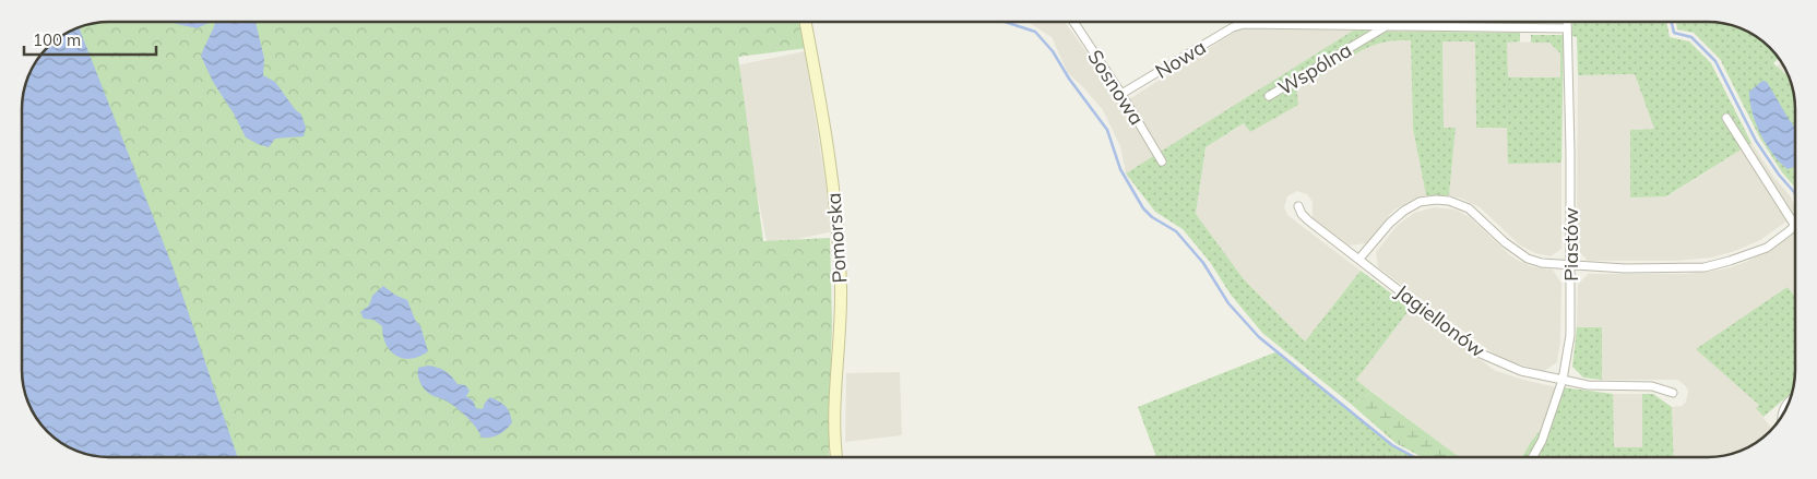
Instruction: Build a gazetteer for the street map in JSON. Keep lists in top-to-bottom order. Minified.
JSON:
{"streets":{"main road":["Pomorska"],"street":["Nowa","Wspólna","Sosnowa","Piastów","Jagiellonów"]},"crossings":[["Nowa","Wspólna"],["Nowa","Sosnowa"],["Nowa","Piastów"],["Piastów","Jagiellonów"]],"scale_bar":"100 m"}
